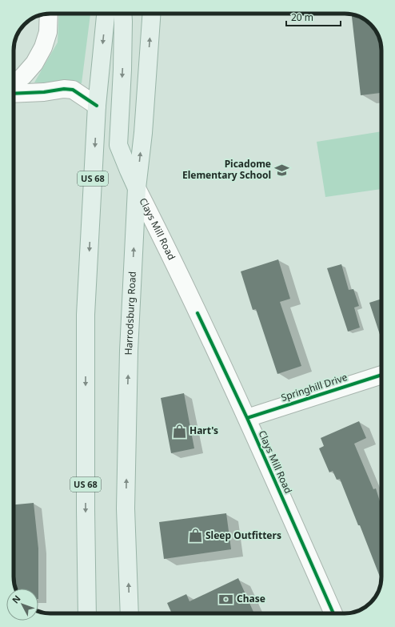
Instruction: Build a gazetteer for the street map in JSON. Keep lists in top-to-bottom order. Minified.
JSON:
{"streets":{"main road":["US 68","Clays Mill Road","Harrodsburg Road","Springhill Drive"]},"crossings":[["Clays Mill Road","Harrodsburg Road"],["Clays Mill Road","Springhill Drive"]],"places":{"school or university":["Picadome Elementary School"],"shop":["Hart's","Sleep Outfitters"],"bank":["Chase"]},"scale_bar":"20 m","north":"top left"}
